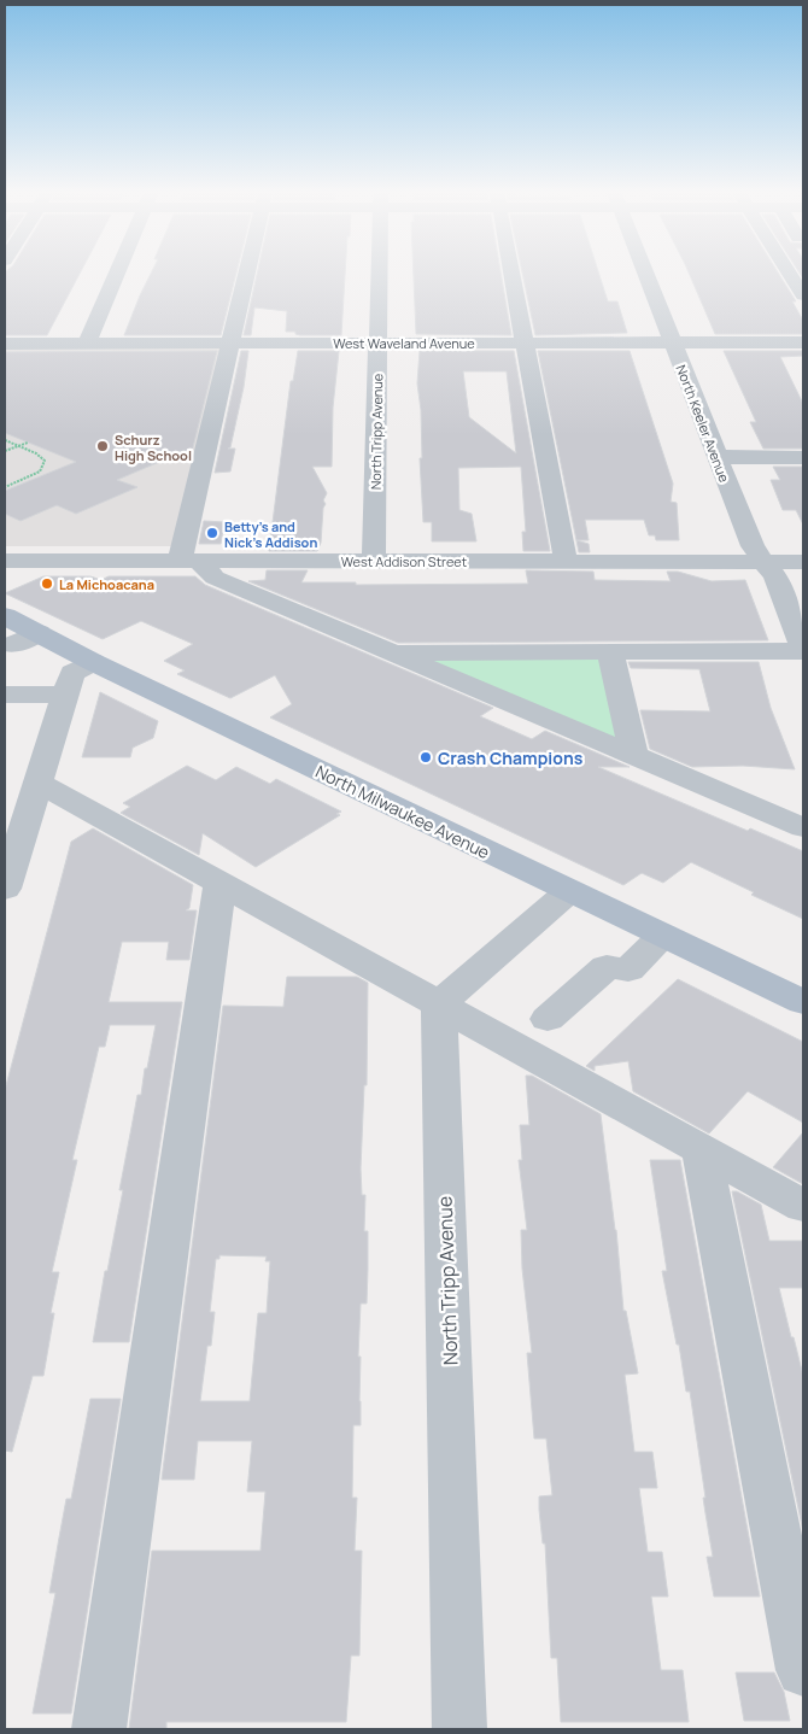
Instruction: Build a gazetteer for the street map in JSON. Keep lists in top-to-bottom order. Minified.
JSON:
{"streets":{"main road":["North Milwaukee Avenue"],"street":["West Waveland Avenue","North Keeler Avenue","North Tripp Avenue","West Addison Street"]},"crossings":[["West Waveland Avenue","North Keeler Avenue"],["West Waveland Avenue","North Tripp Avenue"],["North Keeler Avenue","West Addison Street"],["North Tripp Avenue","West Addison Street"]],"places":["Schurz High School","Betty's and Nick's Addison","La Michoacana","Crash Champions"]}
